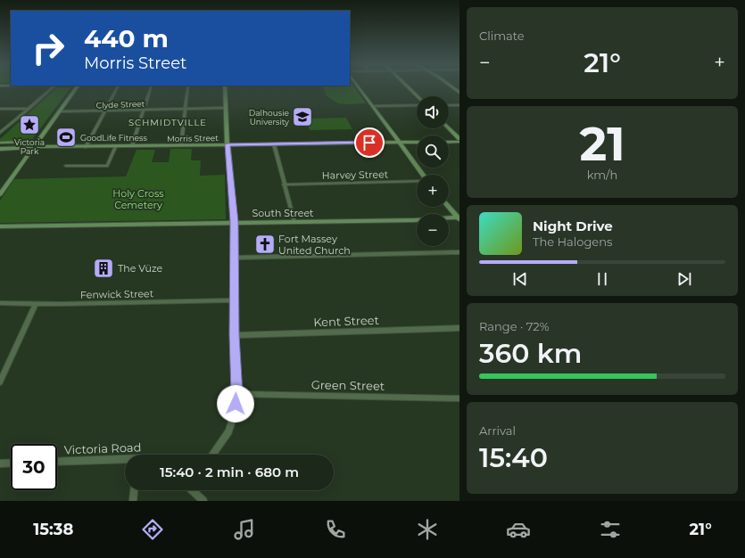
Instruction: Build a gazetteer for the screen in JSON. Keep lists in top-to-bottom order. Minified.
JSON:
{"streets":{"street":["Clyde Street","Morris Street","Harvey Street","South Street","Fenwick Street","Kent Street","Green Street","Victoria Road"]},"districts":["SCHMIDTVILLE"],"parks":["Holy Cross Cemetery"],"places":{"school or university":["Dalhousie University"],"place":["Victoria Park"],"sports":["GoodLife Fitness"],"church":["Fort Massey United Church"],"building":["The Vüze"]},"page":{"tile":["Climate",["21","km/h"],["Range · 72%","360 km"],["Arrival","15:40"]],"turn":["440 m","Morris Street"],"heat":["−","21°","+"],"map_buttons":["+","−"],"song":["Night Drive","The Halogens"],"limit":"30","trip":"15:40 · 2 min · 680 m","tabs":["15:38","21°"]}}
